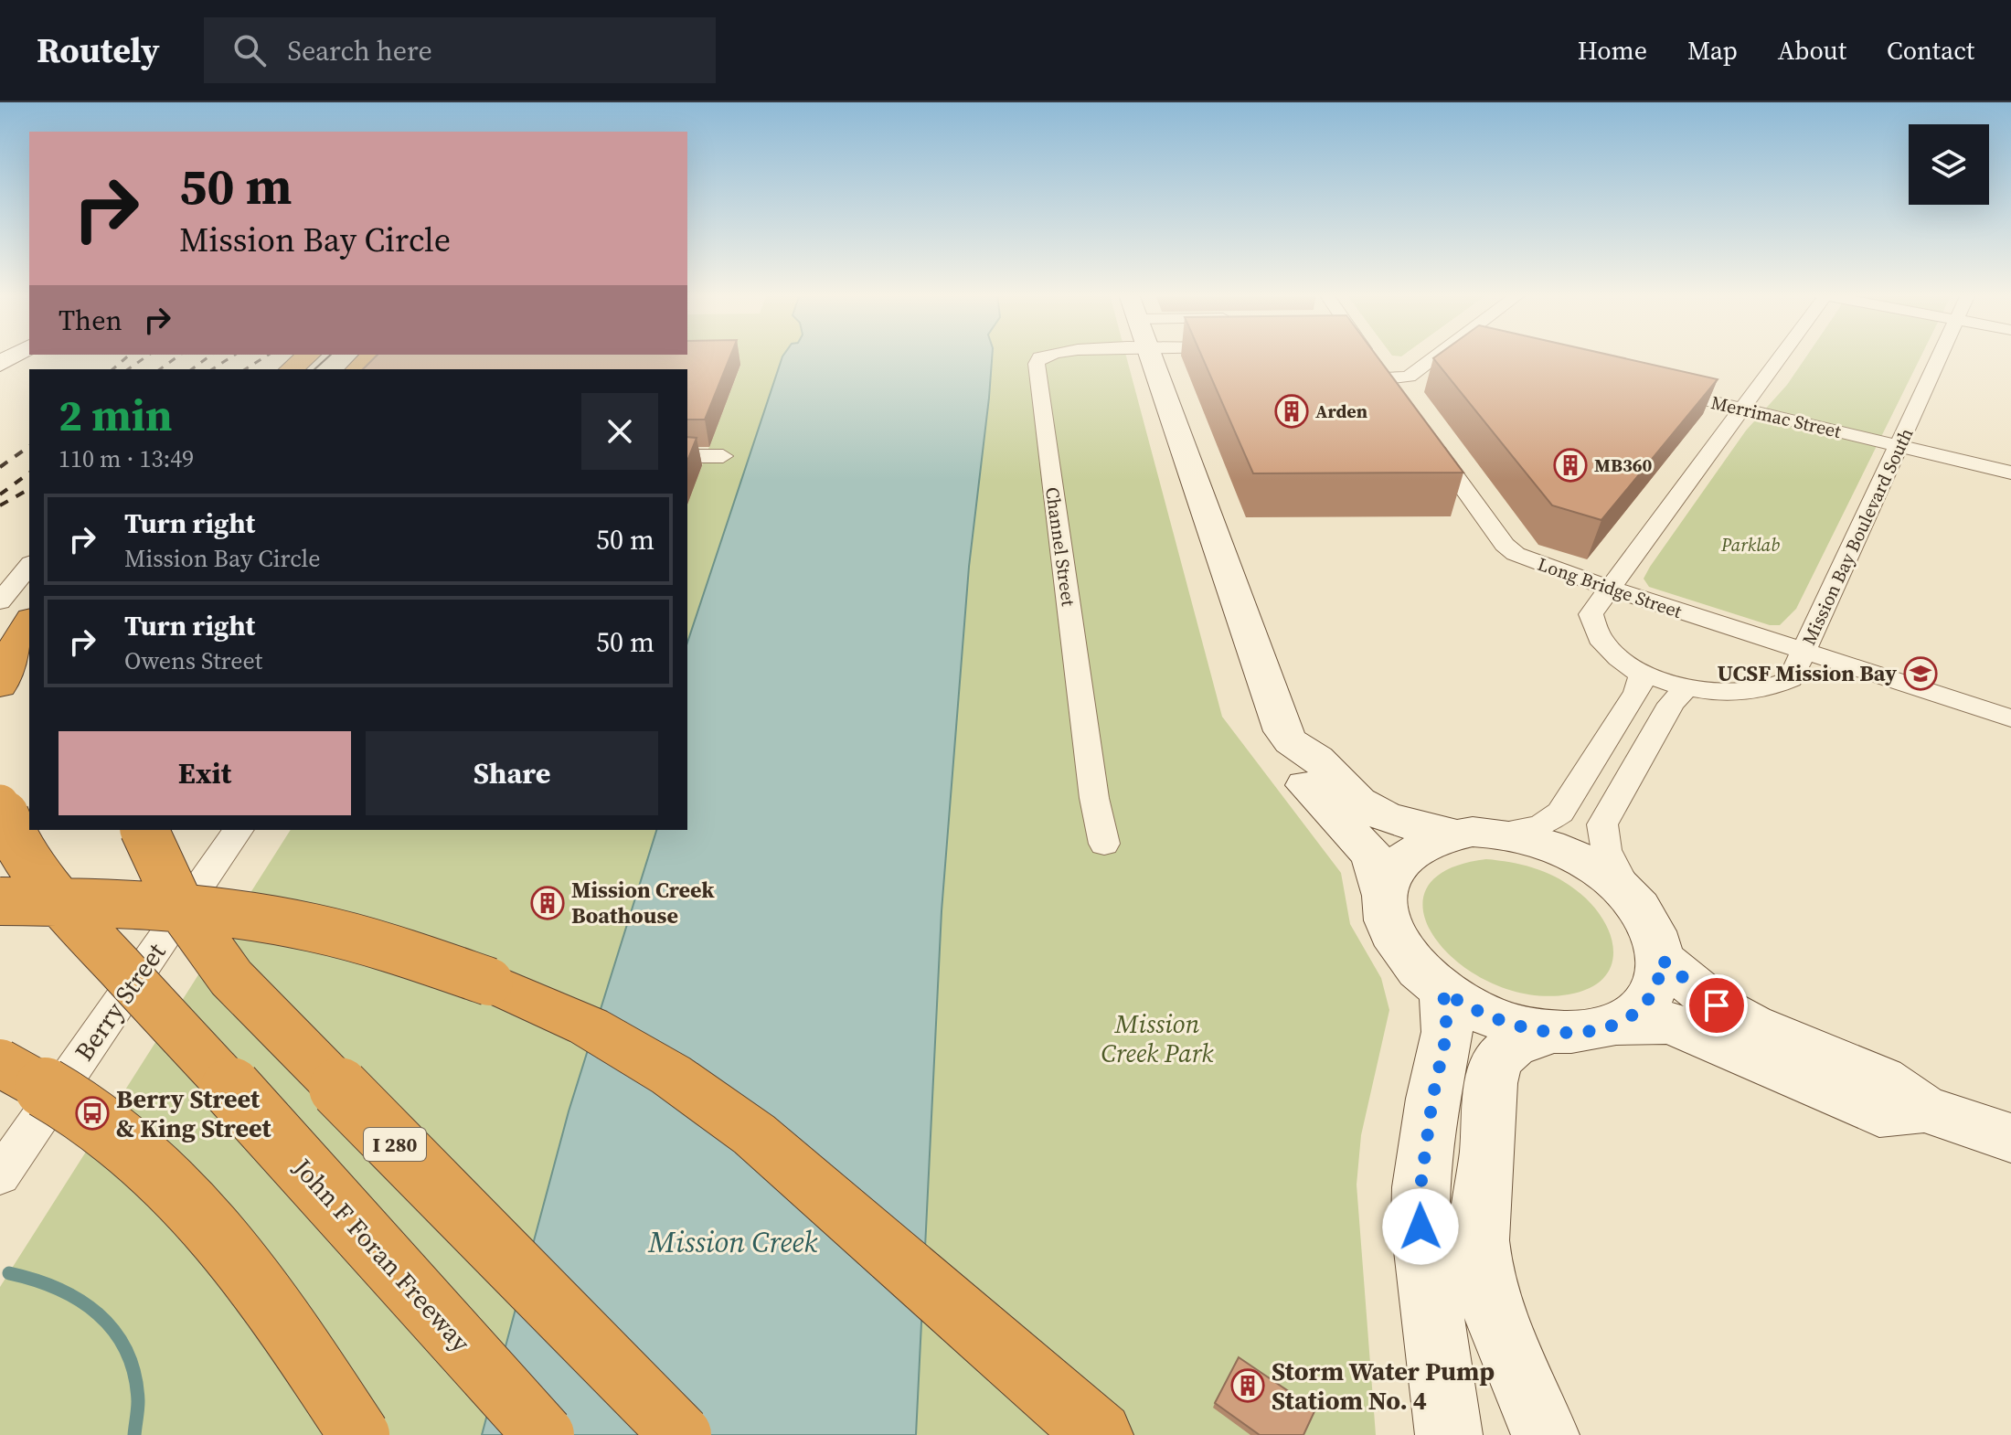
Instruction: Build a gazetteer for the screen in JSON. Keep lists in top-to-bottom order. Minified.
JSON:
{"streets":{"highway":["I 280","John F Foran Freeway"],"street":["Merrimac Street","Mission Bay Boulevard South","Channel Street","Long Bridge Street","Berry Street"]},"crossings":[["Merrimac Street","Mission Bay Boulevard South"],["Mission Bay Boulevard South","Long Bridge Street"]],"water":["Mission Creek"],"parks":["Parklab","Mission Creek Park"],"places":{"building":["Arden","MB360","Mission Creek Boathouse","Storm Water Pump Statiom No. 4"],"school or university":["UCSF Mission Bay"],"bus stop":["Berry Street & King Street"]},"page":{"header":"Routely","search":"Search here","nav":["Home","Map","About","Contact"],"turn":["50 m","Mission Bay Circle"],"then":"Then","heading":["2 min","110 m · 13:49"],"list":[{"name":"Turn right","note":"Mission Bay Circle","value":"50 m"},{"name":"Turn right","note":"Owens Street","value":"50 m"}],"buttons":["Exit","Share"]}}
